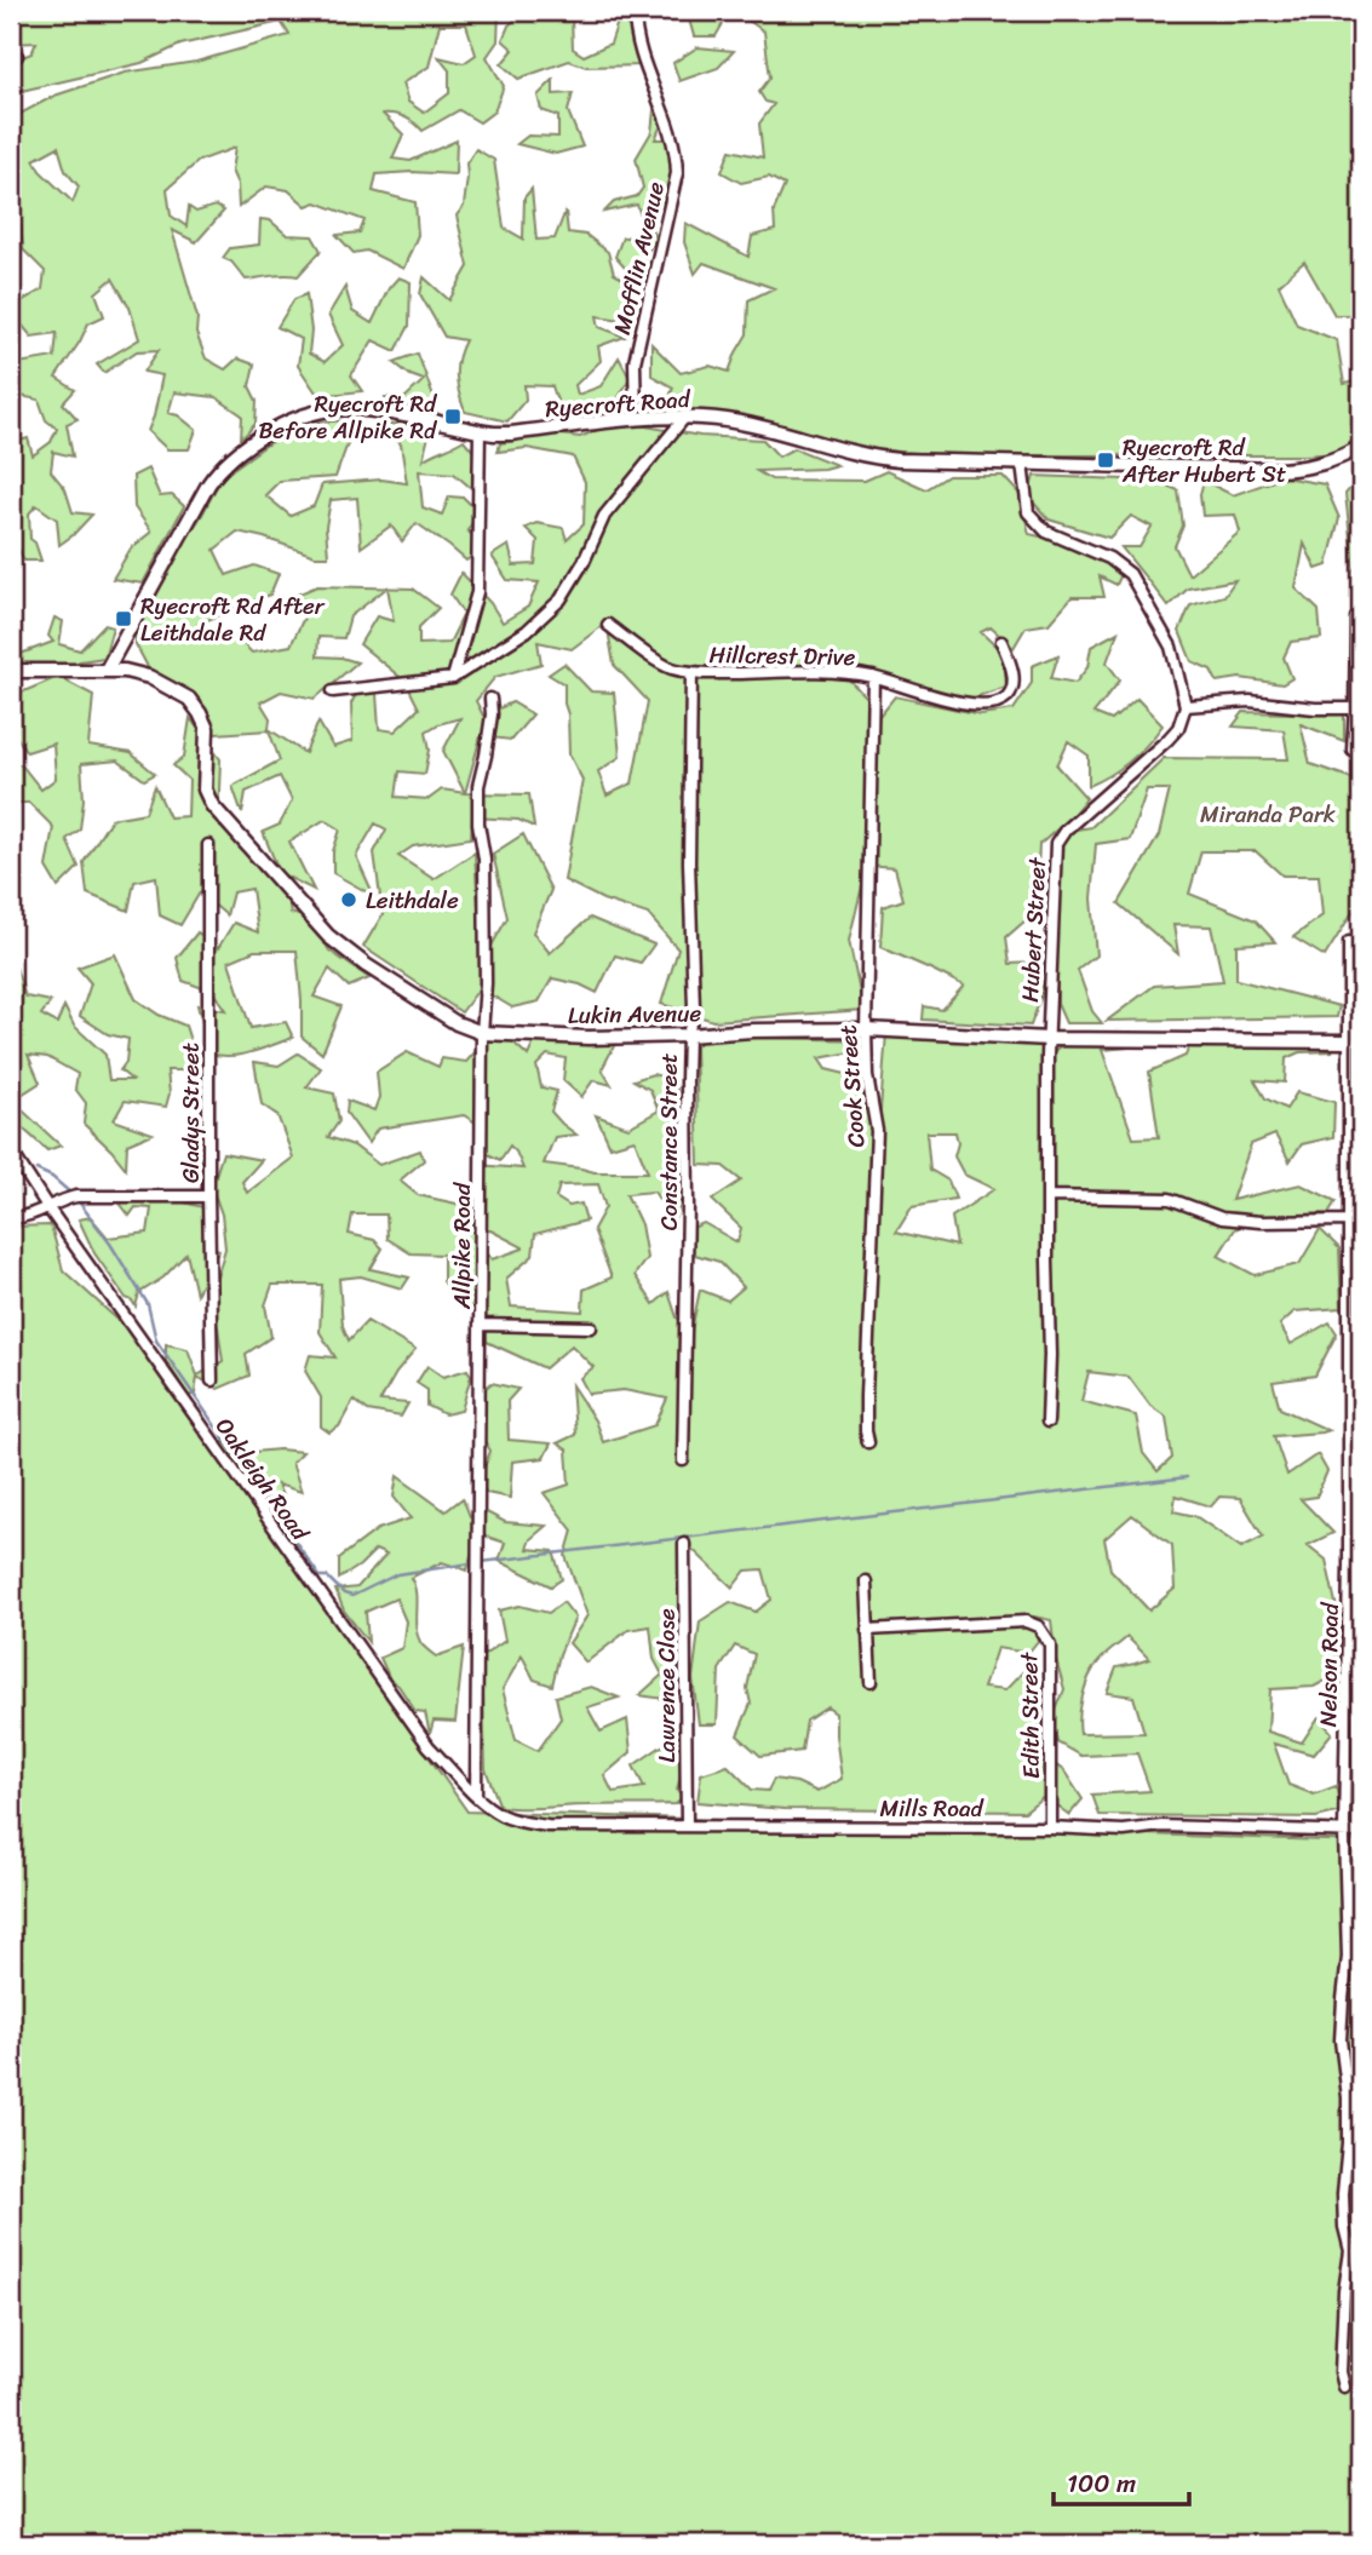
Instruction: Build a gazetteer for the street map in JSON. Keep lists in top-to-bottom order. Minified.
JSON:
{"streets":{"street":["Mofflin Avenue","Ryecroft Road","Hillcrest Drive","Hubert Street","Lukin Avenue","Cook Street","Gladys Street","Constance Street","Allpike Road","Oakleigh Road","Nelson Road","Lawrence Close","Edith Street","Mills Road"]},"crossings":[["Mofflin Avenue","Ryecroft Road"],["Ryecroft Road","Lukin Avenue"],["Hillcrest Drive","Cook Street"],["Hillcrest Drive","Constance Street"],["Hubert Street","Lukin Avenue"],["Lukin Avenue","Cook Street"],["Lukin Avenue","Constance Street"],["Lukin Avenue","Allpike Road"],["Lukin Avenue","Nelson Road"],["Allpike Road","Oakleigh Road"],["Oakleigh Road","Mills Road"],["Nelson Road","Mills Road"],["Lawrence Close","Mills Road"],["Edith Street","Mills Road"]],"parks":["Miranda Park"],"places":{"transit":["Ryecroft Rd Before Allpike Rd","Ryecroft Rd After Hubert St","Ryecroft Rd After Leithdale Rd"],"other":["Leithdale"]},"scale_bar":"100 m"}
